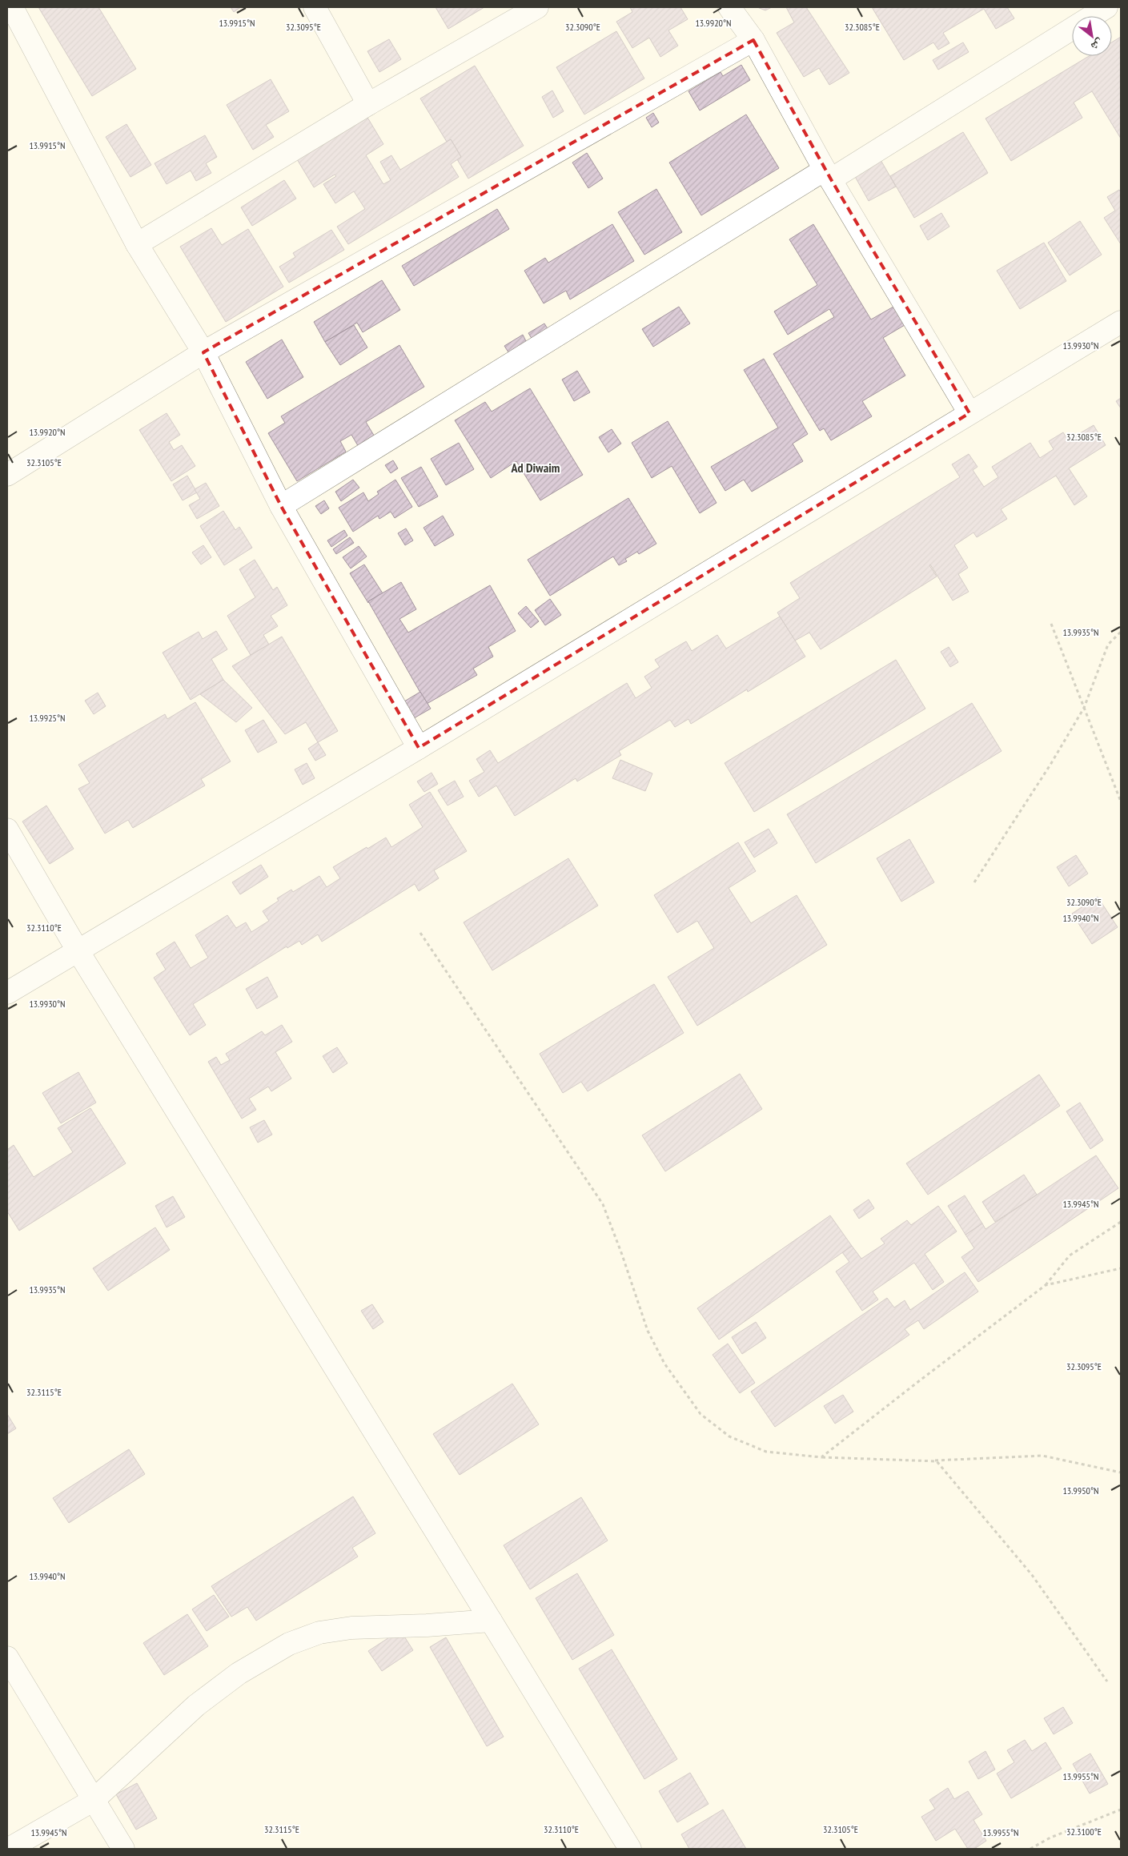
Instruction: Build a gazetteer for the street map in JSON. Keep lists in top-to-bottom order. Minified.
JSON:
{"districts":["Ad Diwaim"],"north":"bottom right","coordinates":["13.9915°N","13.9920°N","32.3095°E","32.3090°E","32.3085°E","13.9930°N","32.3105°E","13.9935°N","13.9925°N","13.9940°N","32.3110°E","13.9945°N","32.3115°E","13.9950°N","13.9955°N","32.3100°E"]}
